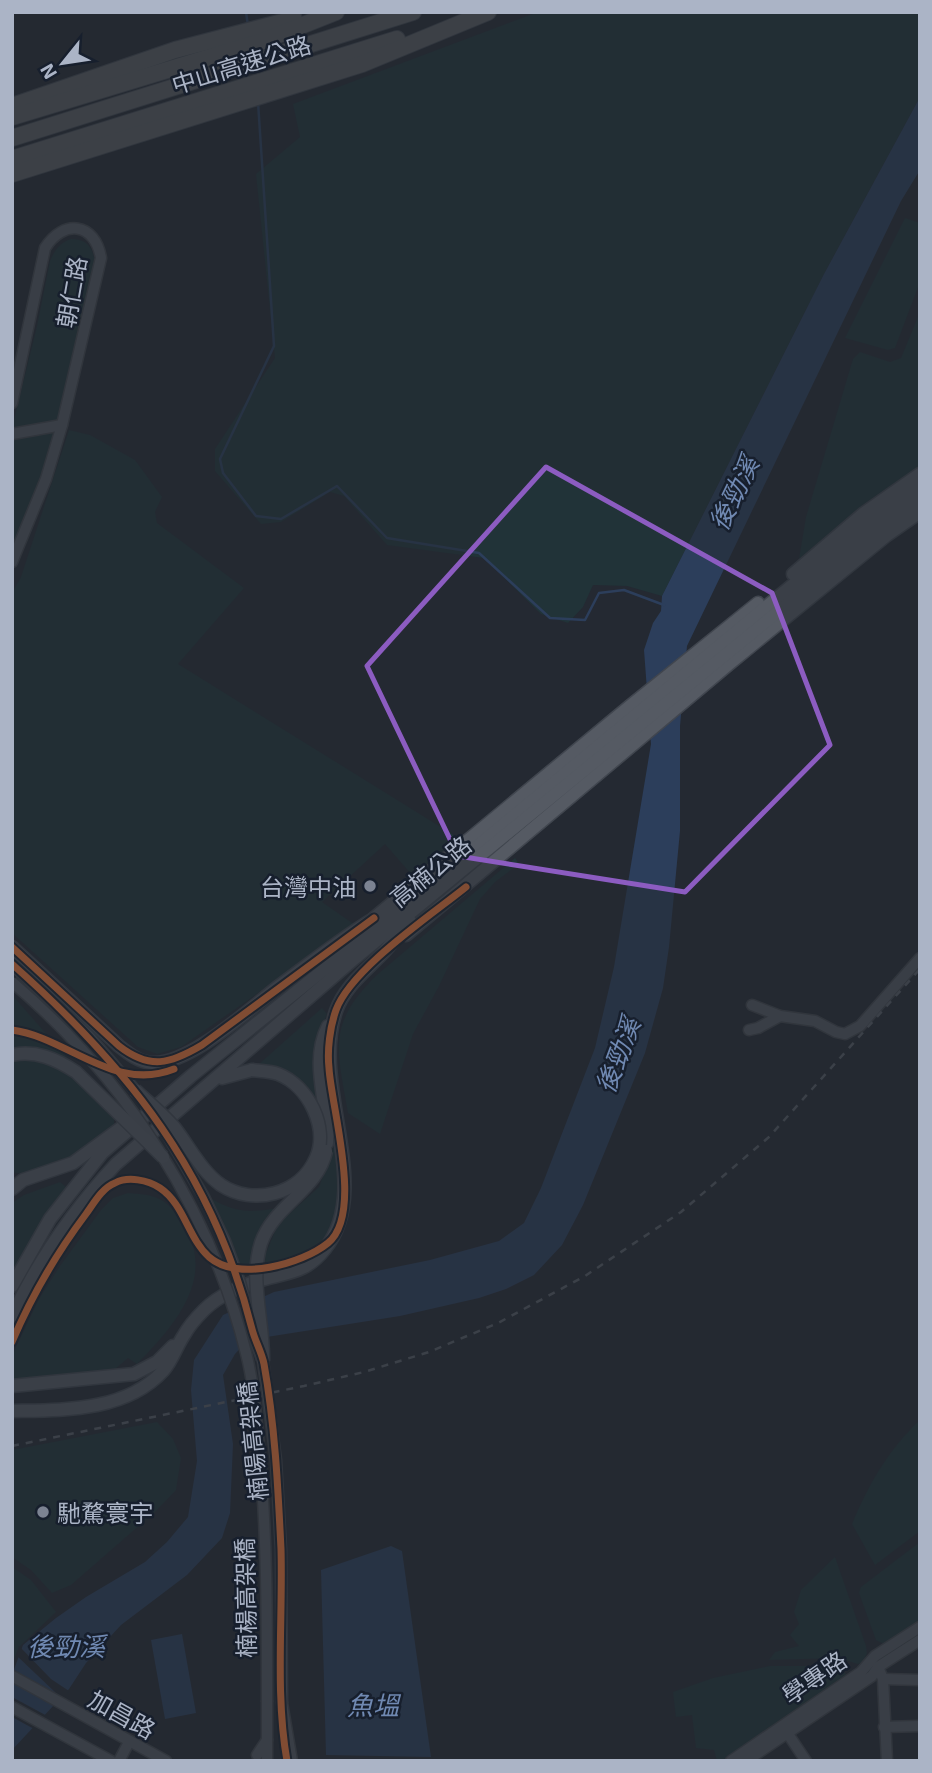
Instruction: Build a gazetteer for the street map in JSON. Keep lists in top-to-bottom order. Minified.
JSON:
{"streets":{"highway":["中山高速公路"],"main road":["高楠公路"],"street":["朝仁路","楠陽高架橋","楠楊高架橋","學專路","加昌路"]},"water":["後勁溪","魚塭"],"places":["台灣中油","馳騖寰宇"],"north":"bottom left"}
